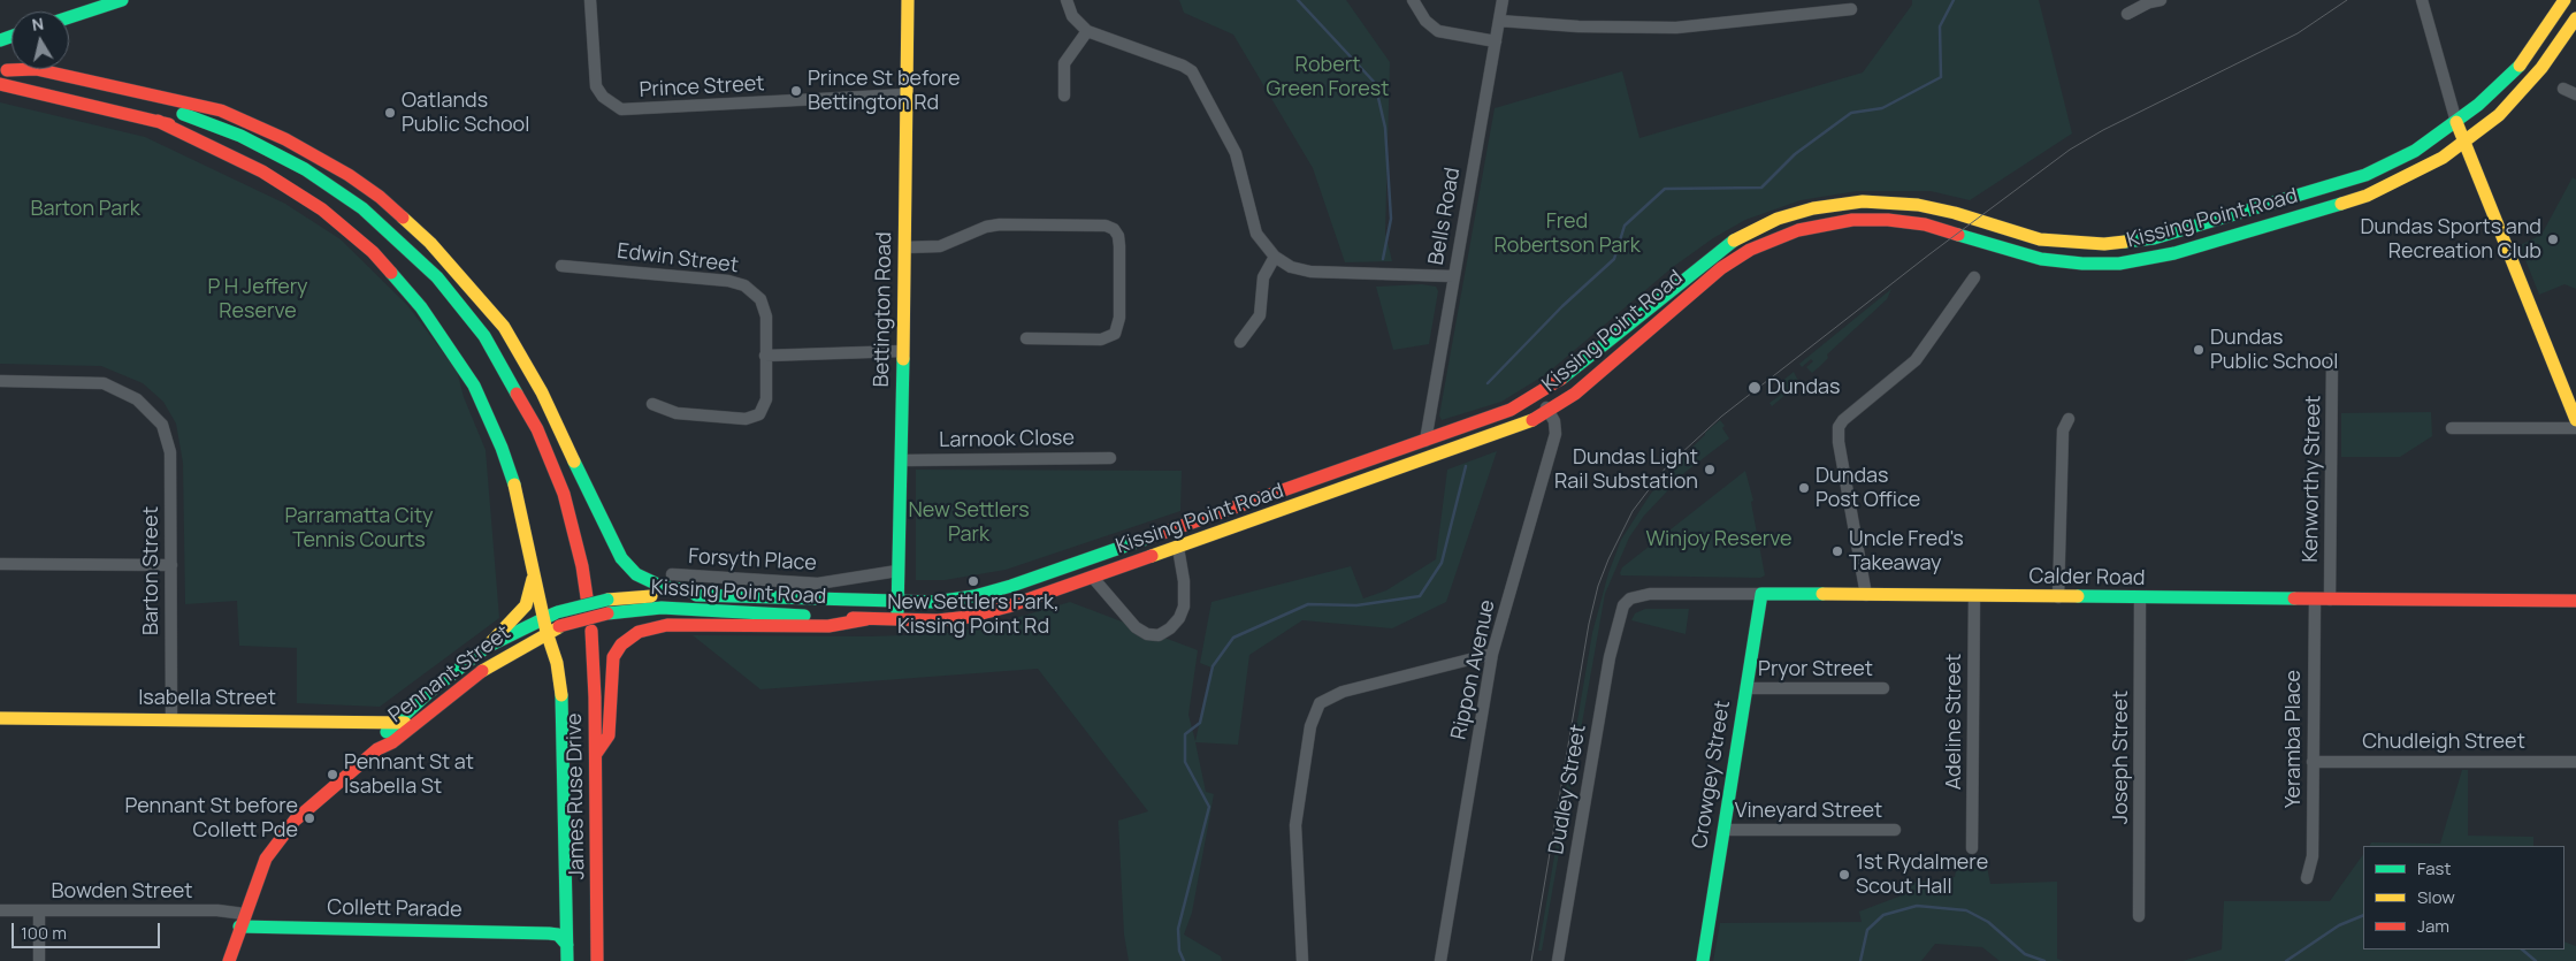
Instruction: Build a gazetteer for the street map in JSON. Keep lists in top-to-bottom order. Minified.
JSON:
{"streets":{"main road":["Kissing Point Road","Bettington Road","Calder Road","Pennant Street","Isabella Street","Crowgey Street","James Ruse Drive","Collett Parade"],"street":["Prince Street","Bells Road","Edwin Street","Larnook Close","Kenworthy Street","Forsyth Place","Barton Street","Rippon Avenue","Pryor Street","Adeline Street","Yeramba Place","Chudleigh Street","Joseph Street","Dudley Street","Vineyard Street","Bowden Street"]},"crossings":[["Prince Street","Bettington Road"],["Bells Road","Kissing Point Road"],["Kissing Point Road","Bettington Road"],["Kissing Point Road","Rippon Avenue"],["Kissing Point Road","Pennant Street"],["Bettington Road","Larnook Close"],["Bettington Road","Forsyth Place"],["Kenworthy Street","Calder Road"],["Barton Street","Isabella Street"],["Calder Road","Adeline Street"],["Calder Road","Yeramba Place"],["Calder Road","Joseph Street"],["Calder Road","Crowgey Street"],["Calder Road","Dudley Street"],["Pryor Street","Crowgey Street"],["Pennant Street","Isabella Street"],["Pennant Street","Bowden Street"],["Pennant Street","Collett Parade"],["Yeramba Place","Chudleigh Street"],["Crowgey Street","Vineyard Street"],["Bowden Street","Collett Parade"]],"parks":["Robert Green Forest","Barton Park","Fred Robertson Park","P H Jeffery Reserve","New Settlers Park","Parramatta City Tennis Courts","Winjoy Reserve"],"places":["Prince St before Bettington Rd","Oatlands Public School","Dundas Sports and Recreation Club","Dundas Public School","Dundas","Dundas Light Rail Substation","Dundas Post Office","Uncle Fred's Takeaway","New Settlers Park, Kissing Point Rd","Pennant St at Isabella St","Pennant St before Collett Pde","1st Rydalmere Scout Hall"],"legend":["Fast","Slow","Jam"],"scale_bar":"100 m","north":"top"}
